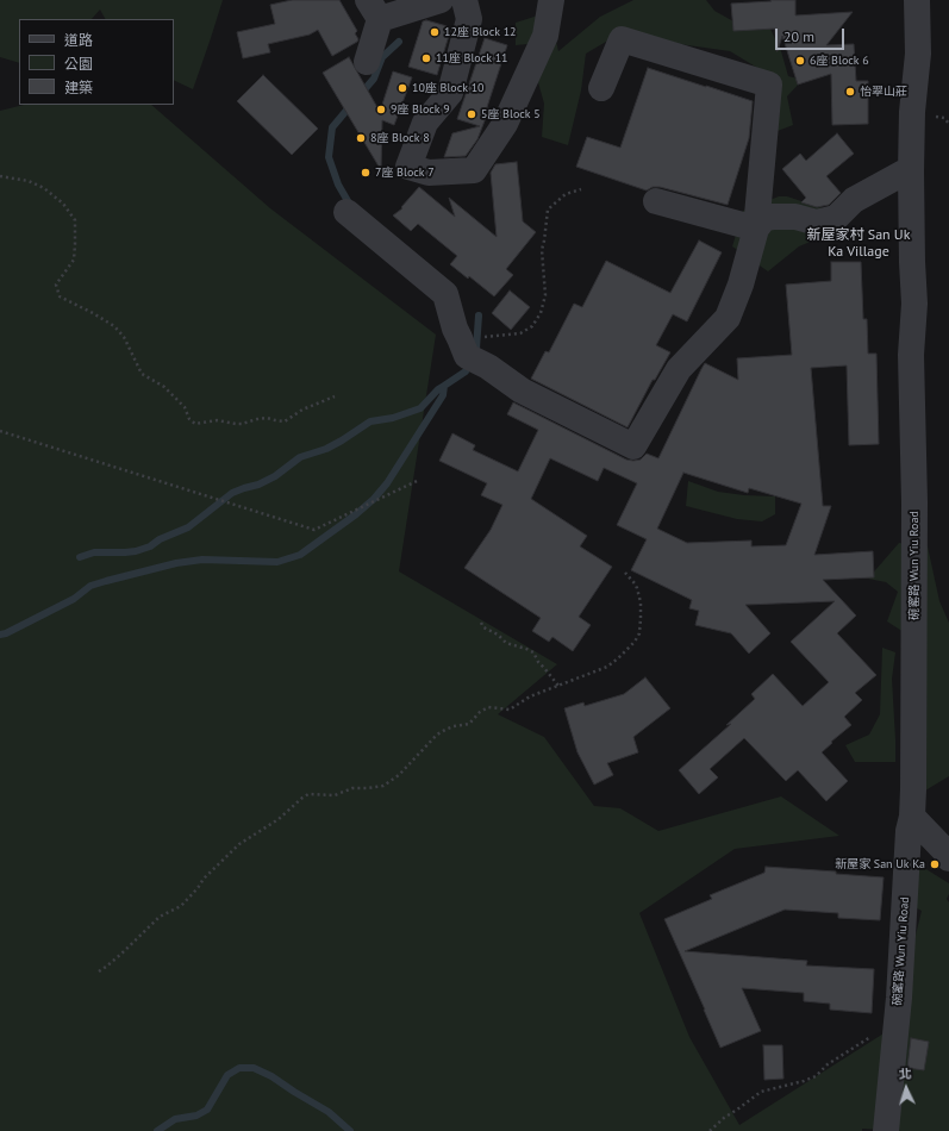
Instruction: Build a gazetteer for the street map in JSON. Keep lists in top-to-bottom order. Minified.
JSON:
{"streets":{"street":["碗窰路 Wun Yiu Road"]},"districts":["新屋家村 San Uk Ka Village"],"places":["12座 Block 12","11座 Block 11","6座 Block 6","10座 Block 10","怡翠山莊","9座 Block 9","5座 Block 5","8座 Block 8","7座 Block 7","新屋家 San Uk Ka"],"legend":["道路","公園","建築"],"scale_bar":"20 m","north":"top"}
